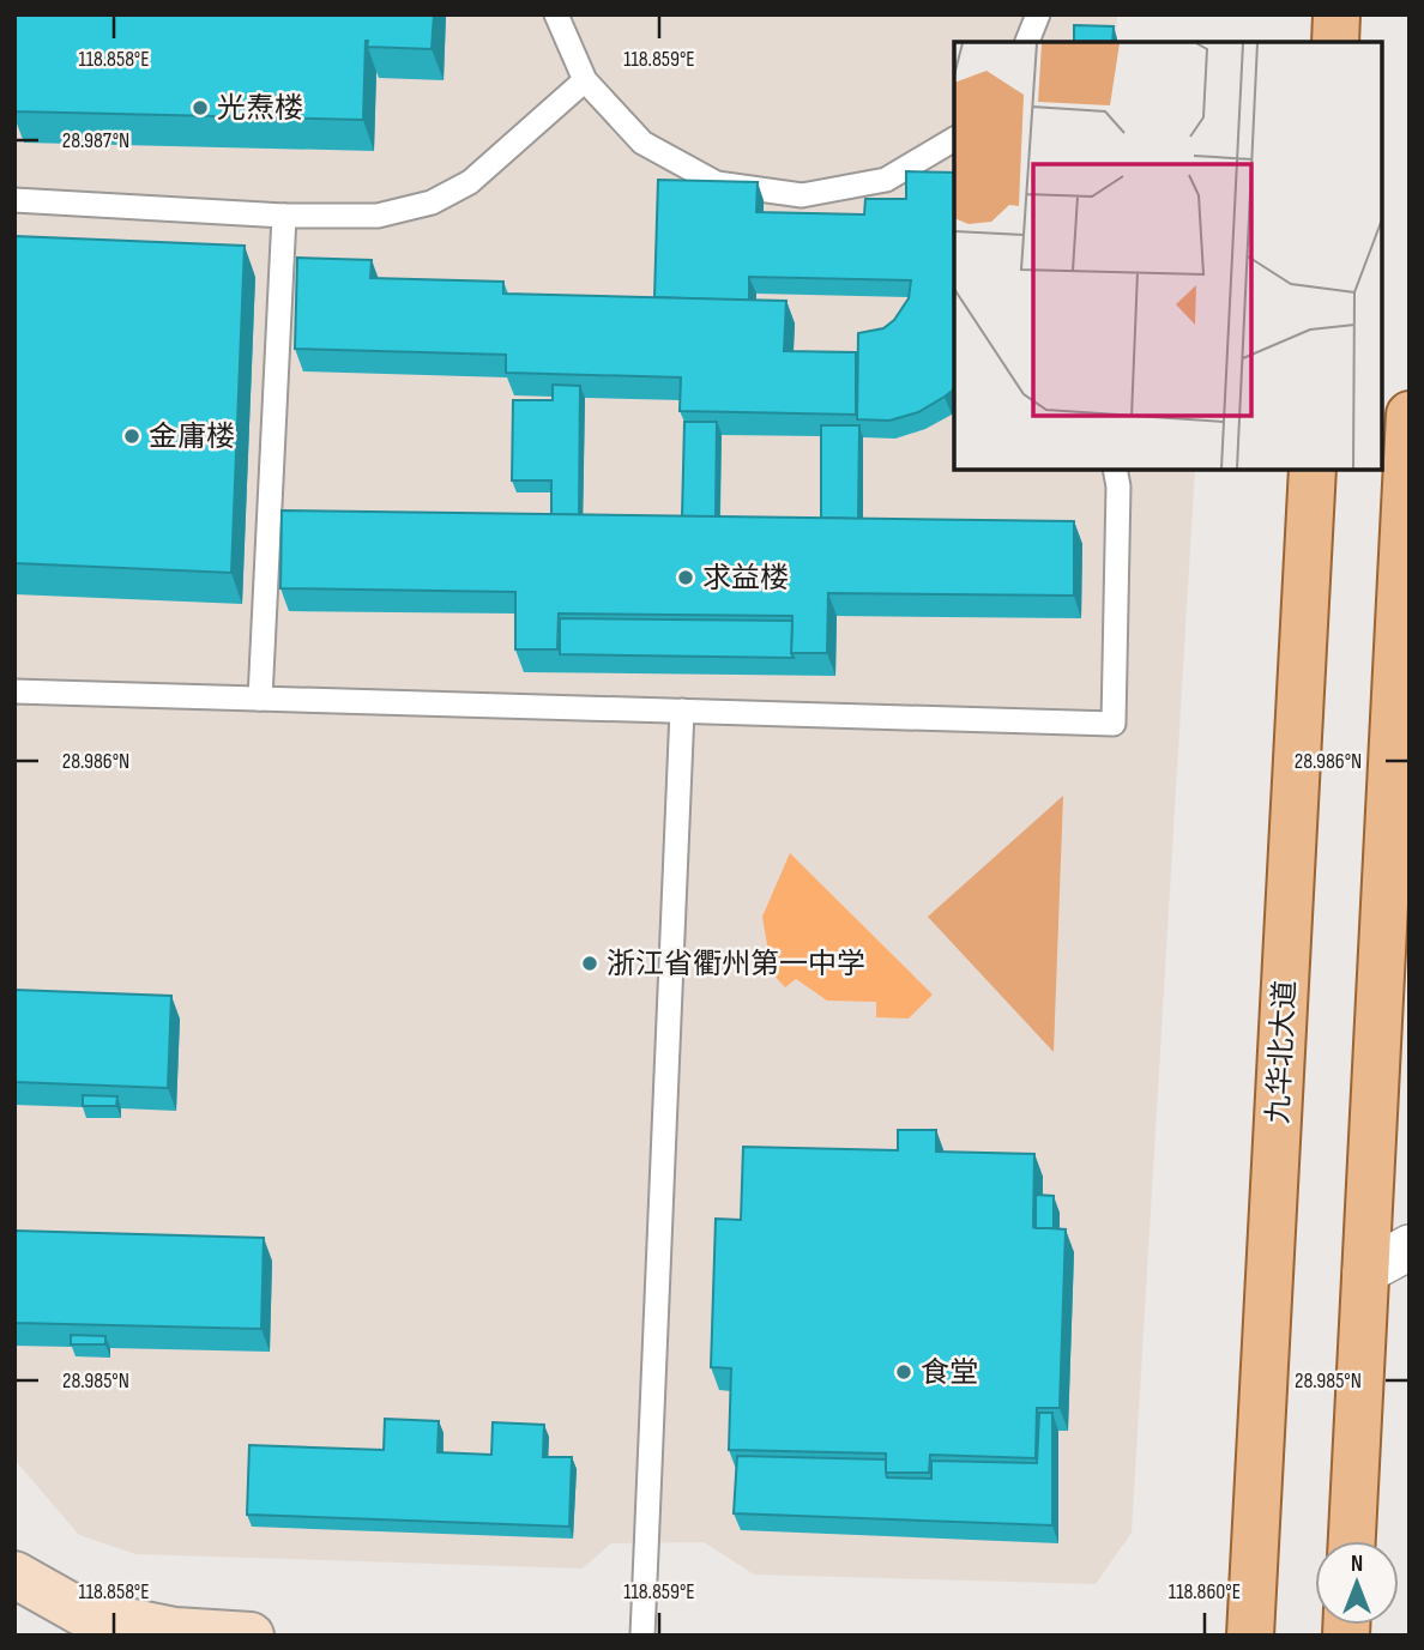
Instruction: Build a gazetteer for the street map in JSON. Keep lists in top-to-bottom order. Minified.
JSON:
{"streets":{"main road":["九华北大道"]},"places":["光焘楼","金庸楼","求益楼","浙江省衢州第一中学","食堂"],"north":"top","coordinates":["118.858°E","118.859°E","28.987°N","28.986°N","28.985°N","118.860°E"]}
